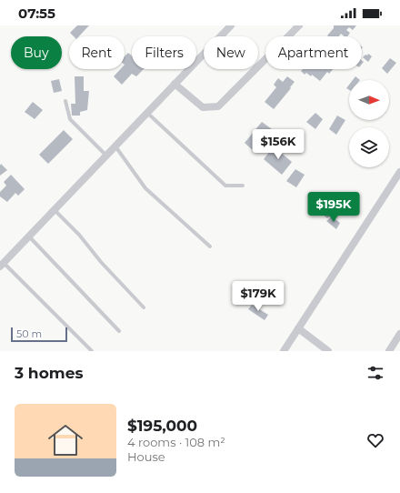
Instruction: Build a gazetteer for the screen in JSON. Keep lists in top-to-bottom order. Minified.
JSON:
{"scale_bar":"50 m","north":"right","page":{"status":"07:55","chip":["Buy","Rent","Filters","New","Apartment"],"price":["$156K","$195K","$179K"],"scale":"50 m","heading":"3 homes","list":[{"name":"$195,000","note":"4 rooms · 108 m² · House"}]}}
